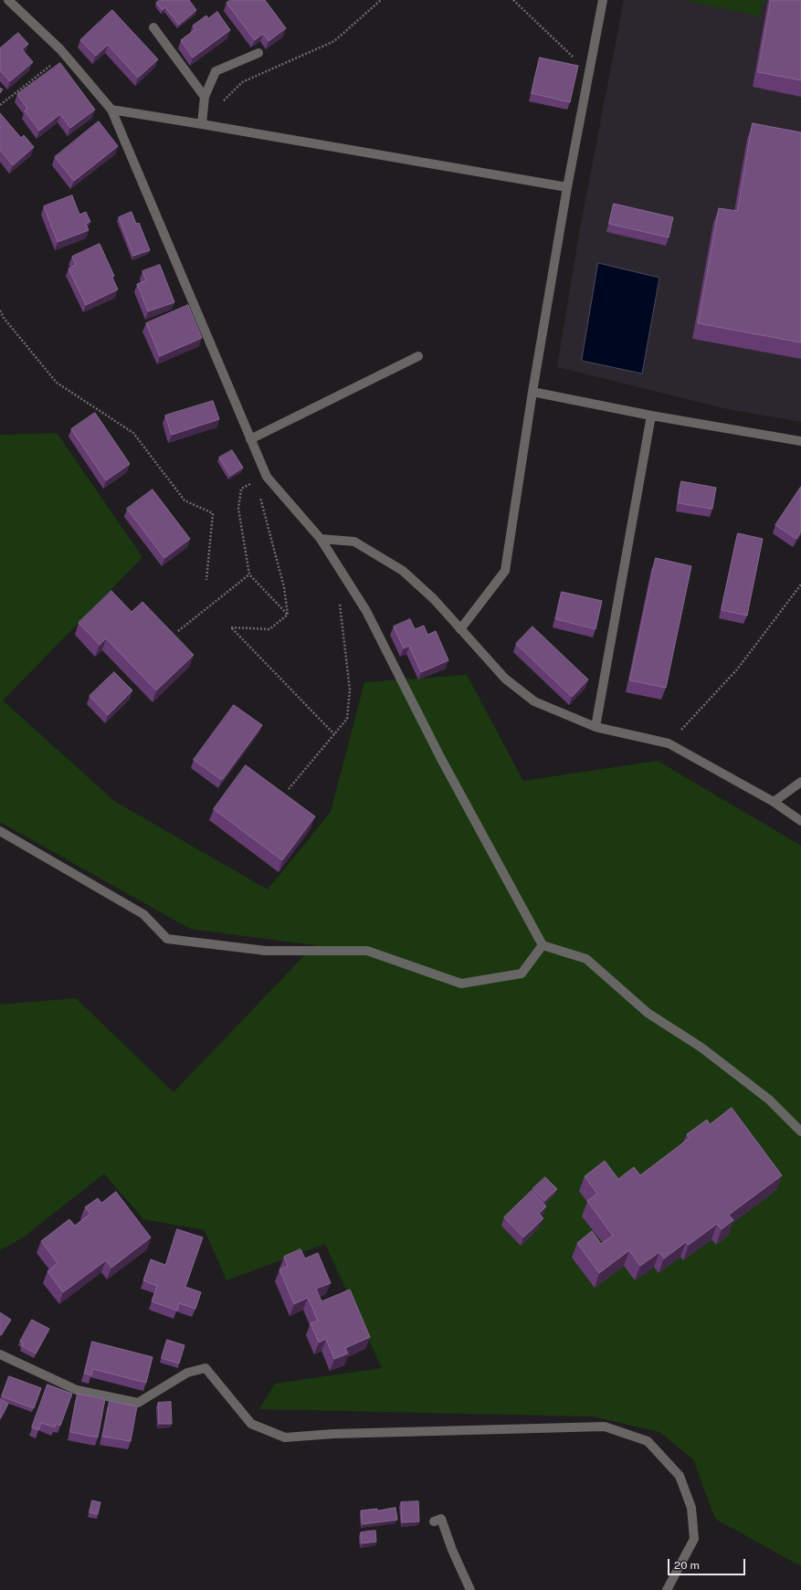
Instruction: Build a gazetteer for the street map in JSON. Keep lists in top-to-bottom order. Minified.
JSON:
{"scale_bar":"20 m"}
